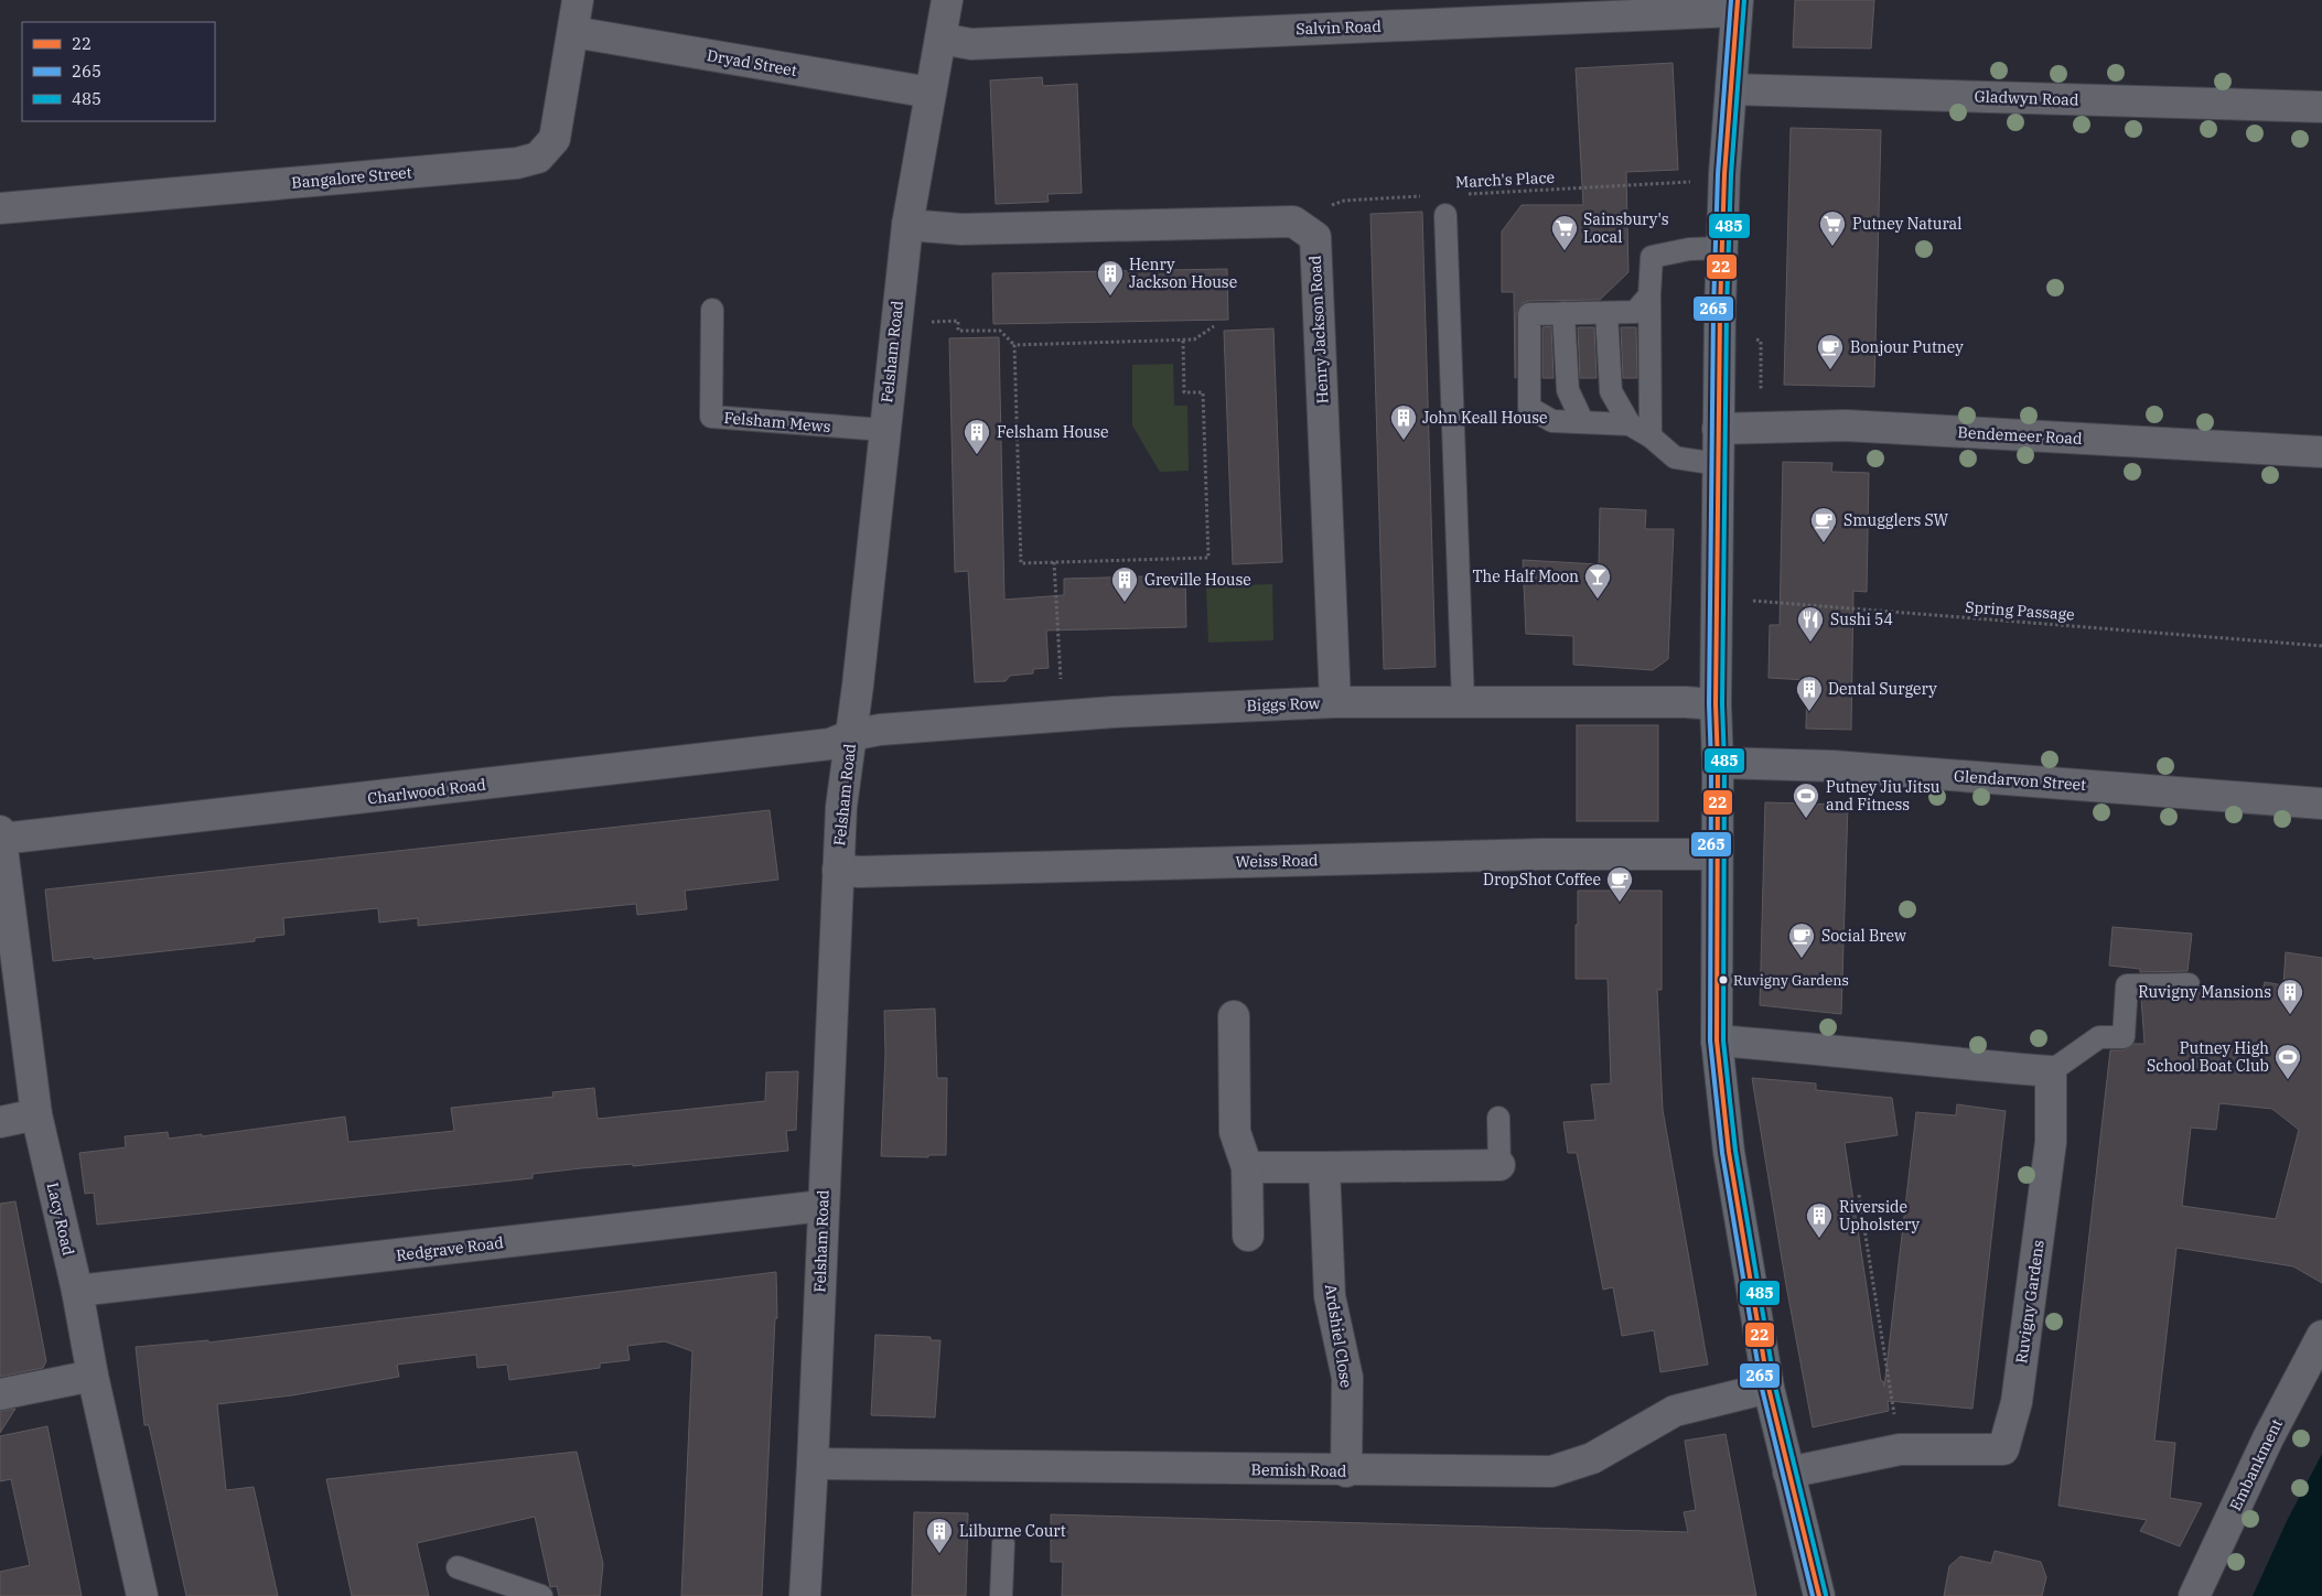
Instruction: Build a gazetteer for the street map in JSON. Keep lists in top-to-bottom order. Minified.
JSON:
{"streets":{"street":["Salvin Road","Dryad Street","Gladwyn Road","Bangalore Street","Henry Jackson Road","Felsham Road","Bendemeer Road","Biggs Row","Glendarvon Street","Charlwood Road","Weiss Road","Lacy Road","Redgrave Road","Ruvigny Gardens","Ardshiel Close","Embankment","Bemish Road"],"lane":["Felsham Mews"],"path":["March's Place","Spring Passage"]},"crossings":[["Salvin Road","Felsham Road"],["Dryad Street","Bangalore Street"],["Dryad Street","Felsham Road"],["Henry Jackson Road","Felsham Road"],["Henry Jackson Road","Biggs Row"],["Felsham Road","Felsham Mews"],["Felsham Road","Biggs Row"],["Felsham Road","Charlwood Road"],["Felsham Road","Weiss Road"],["Felsham Road","Redgrave Road"],["Felsham Road","Bemish Road"],["Biggs Row","Charlwood Road"],["Charlwood Road","Lacy Road"],["Lacy Road","Redgrave Road"],["Ardshiel Close","Bemish Road"]],"places":{"supermarket":["Putney Natural","Sainsbury's Local"],"building":["Henry Jackson House","John Keall House","Felsham House","Greville House","Dental Surgery","Ruvigny Mansions","Riverside Upholstery","Lilburne Court"],"cafe":["Bonjour Putney","Smugglers SW","DropShot Coffee","Social Brew"],"bar":["The Half Moon"],"restaurant":["Sushi 54"],"sports":["Putney Jiu Jitsu and Fitness","Putney High School Boat Club"],"other":["Ruvigny Gardens"]},"lines":["transit line 22","transit line 265","transit line 485"],"legend":["22","265","485"]}
